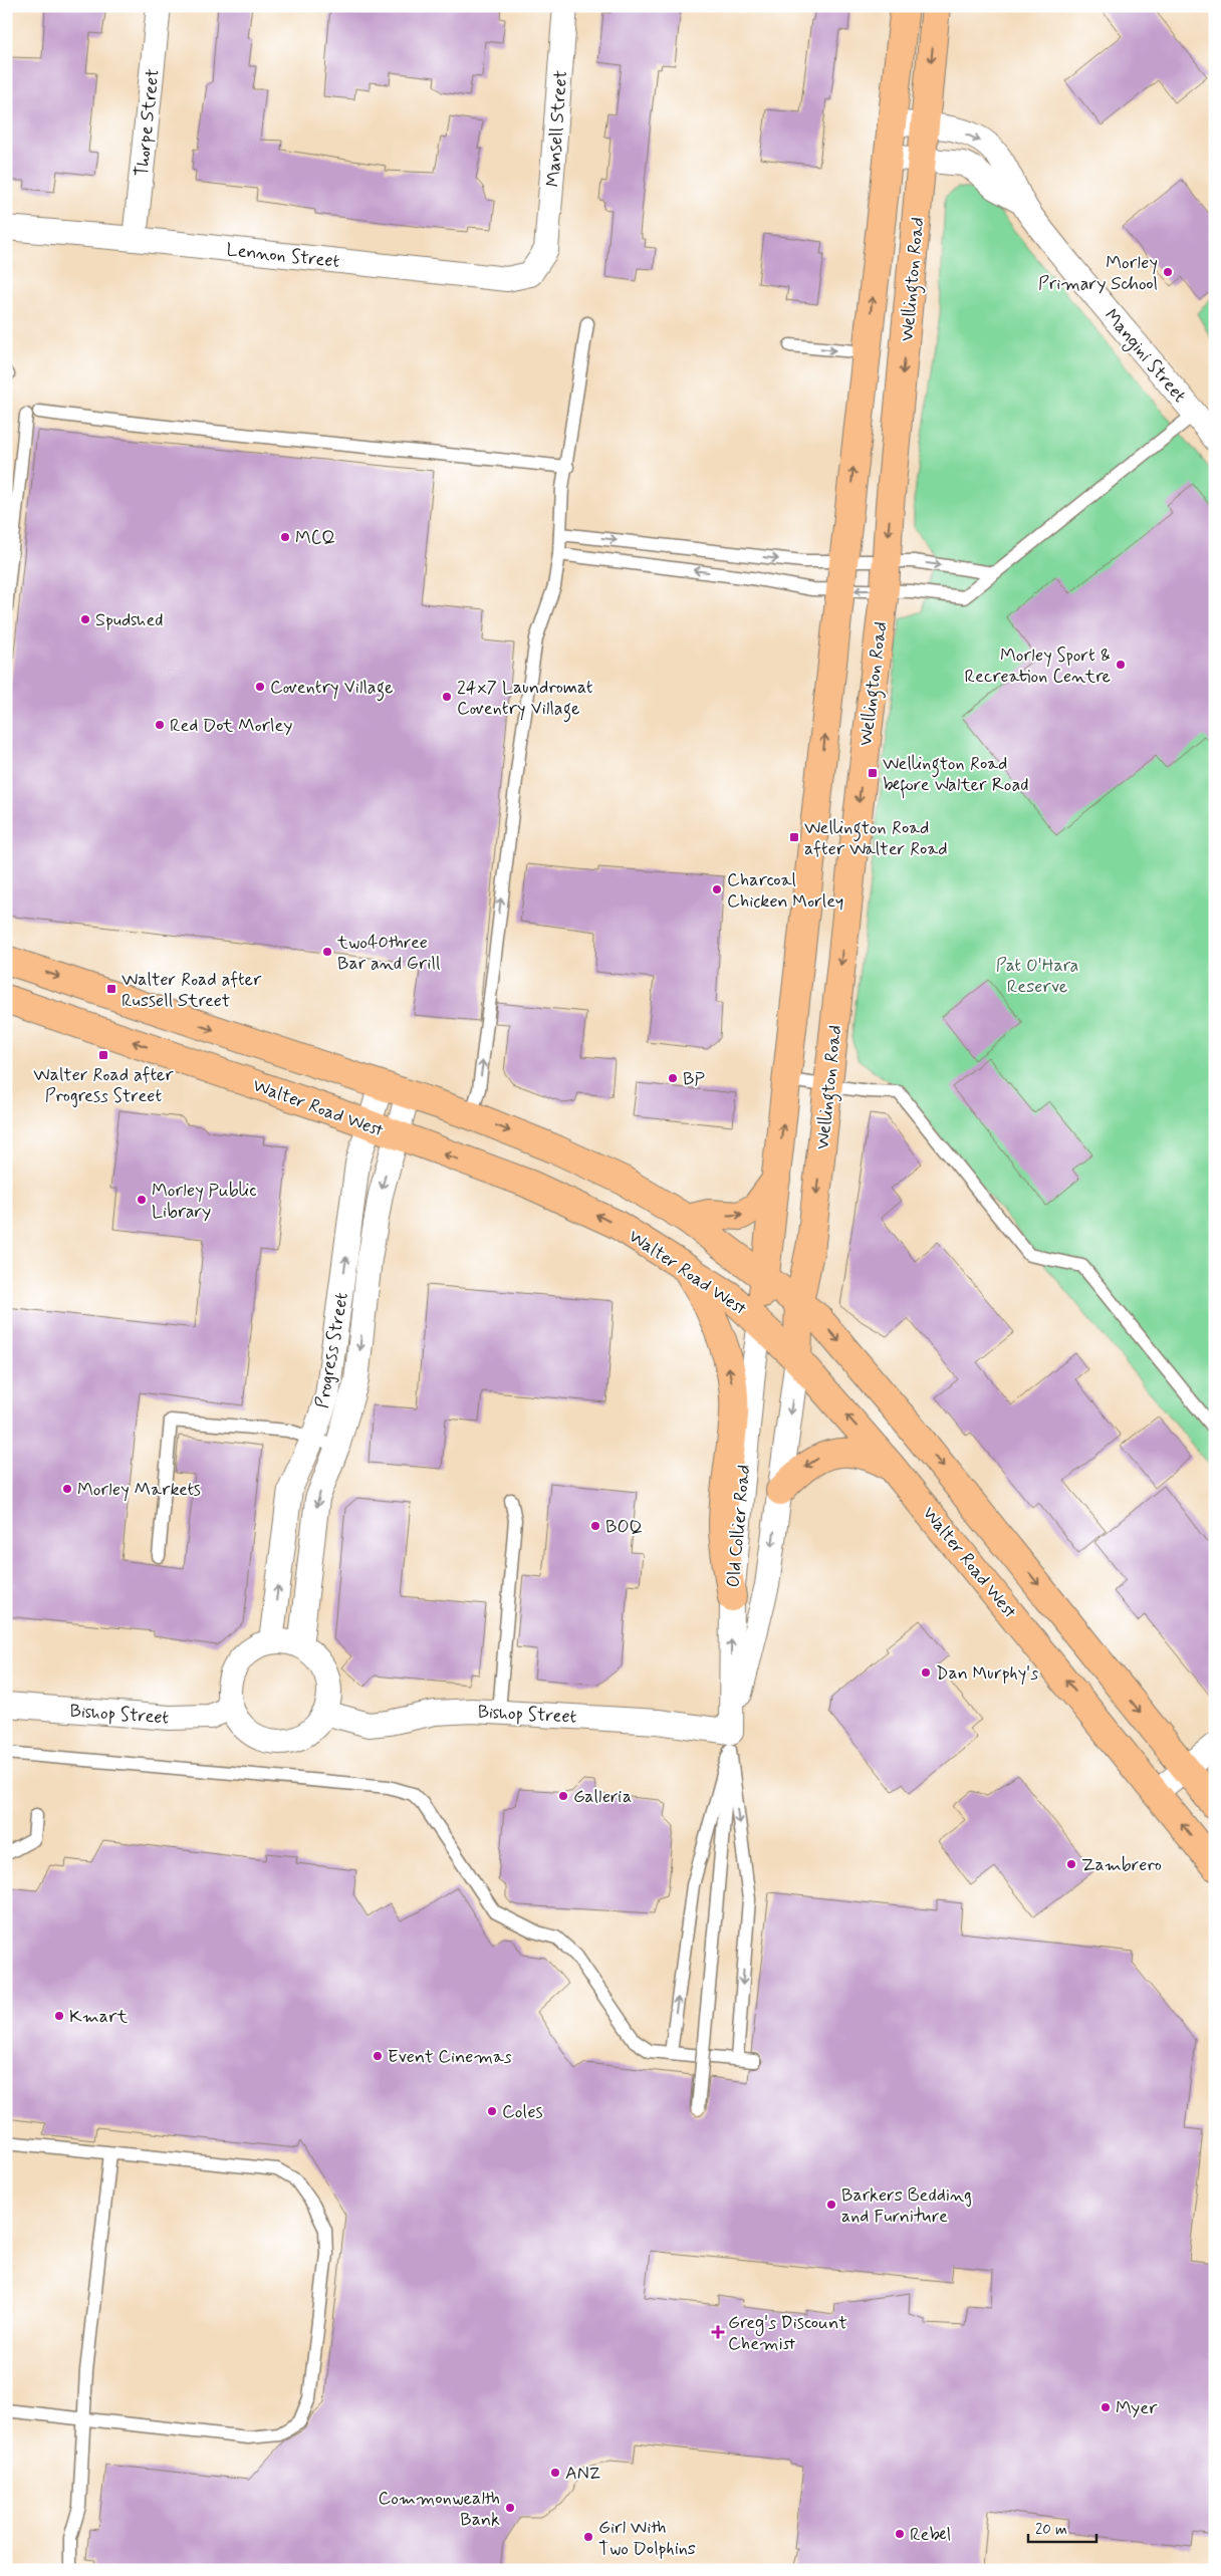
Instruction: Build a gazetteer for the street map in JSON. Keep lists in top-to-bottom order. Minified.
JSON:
{"streets":{"main road":["Wellington Road","Walter Road West"],"street":["Thorpe Street","Mansell Street","Lennon Street","Mangini Street","Progress Street","Old Collier Road","Bishop Street"]},"crossings":[["Thorpe Street","Lennon Street"],["Mansell Street","Lennon Street"],["Wellington Road","Mangini Street"],["Wellington Road","Walter Road West"],["Wellington Road","Old Collier Road"],["Walter Road West","Progress Street"],["Walter Road West","Old Collier Road"],["Progress Street","Bishop Street"],["Old Collier Road","Bishop Street"]],"parks":["Pat O'Hara Reserve"],"places":{"other":["Morley Primary School","MCQ","Spudshed","Morley Sport & Recreation Centre","Coventry Village","24x7 Laundromat Coventry Village","Red Dot Morley","Charcoal Chicken Morley","two40three Bar and Grill","BP","Morley Public Library","Morley Markets","BOQ","Dan Murphy's","Galleria","Zambrero","Kmart","Event Cinemas","Coles","Barkers Bedding and Furniture","Myer","ANZ","Commonwealth Bank","Rebel","Girl With Two Dolphins"],"transit":["Wellington Road before Walter Road","Wellington Road after Walter Road","Walter Road after Russell Street","Walter Road after Progress Street"],"health":["Greg's Discount Chemist"]},"scale_bar":"20 m"}
